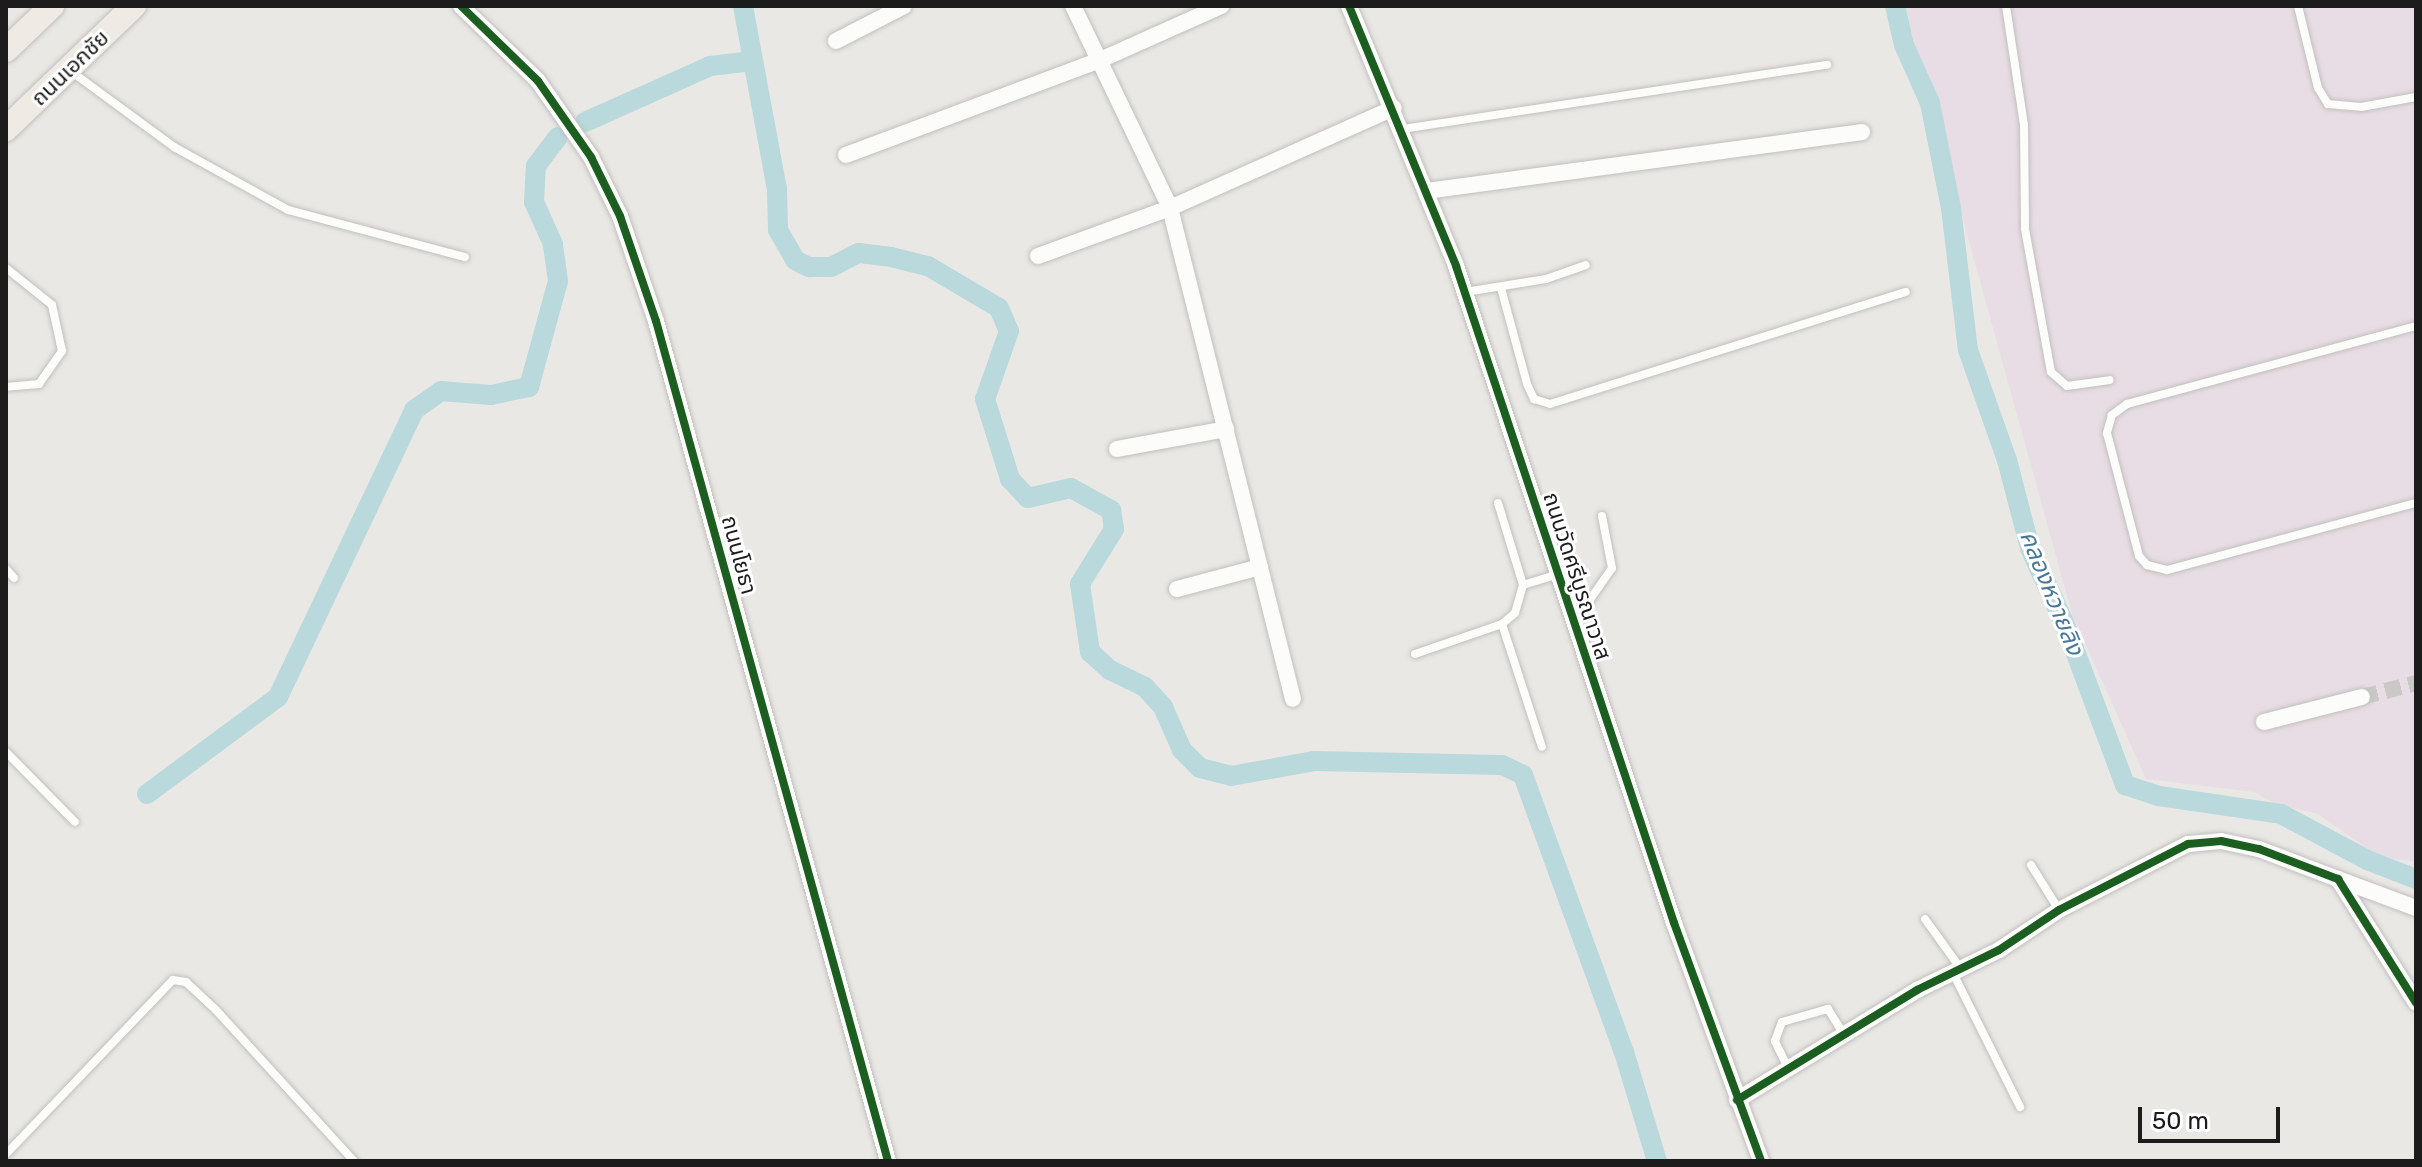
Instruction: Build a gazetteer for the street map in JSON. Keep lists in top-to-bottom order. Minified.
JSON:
{"streets":{"main road":["ถนนเอกชัย"],"street":["ถนนโยธา","ถนนวัดศรีบูรณาวาส"]},"water":["คลองหวายลิง"],"scale_bar":"50 m"}
